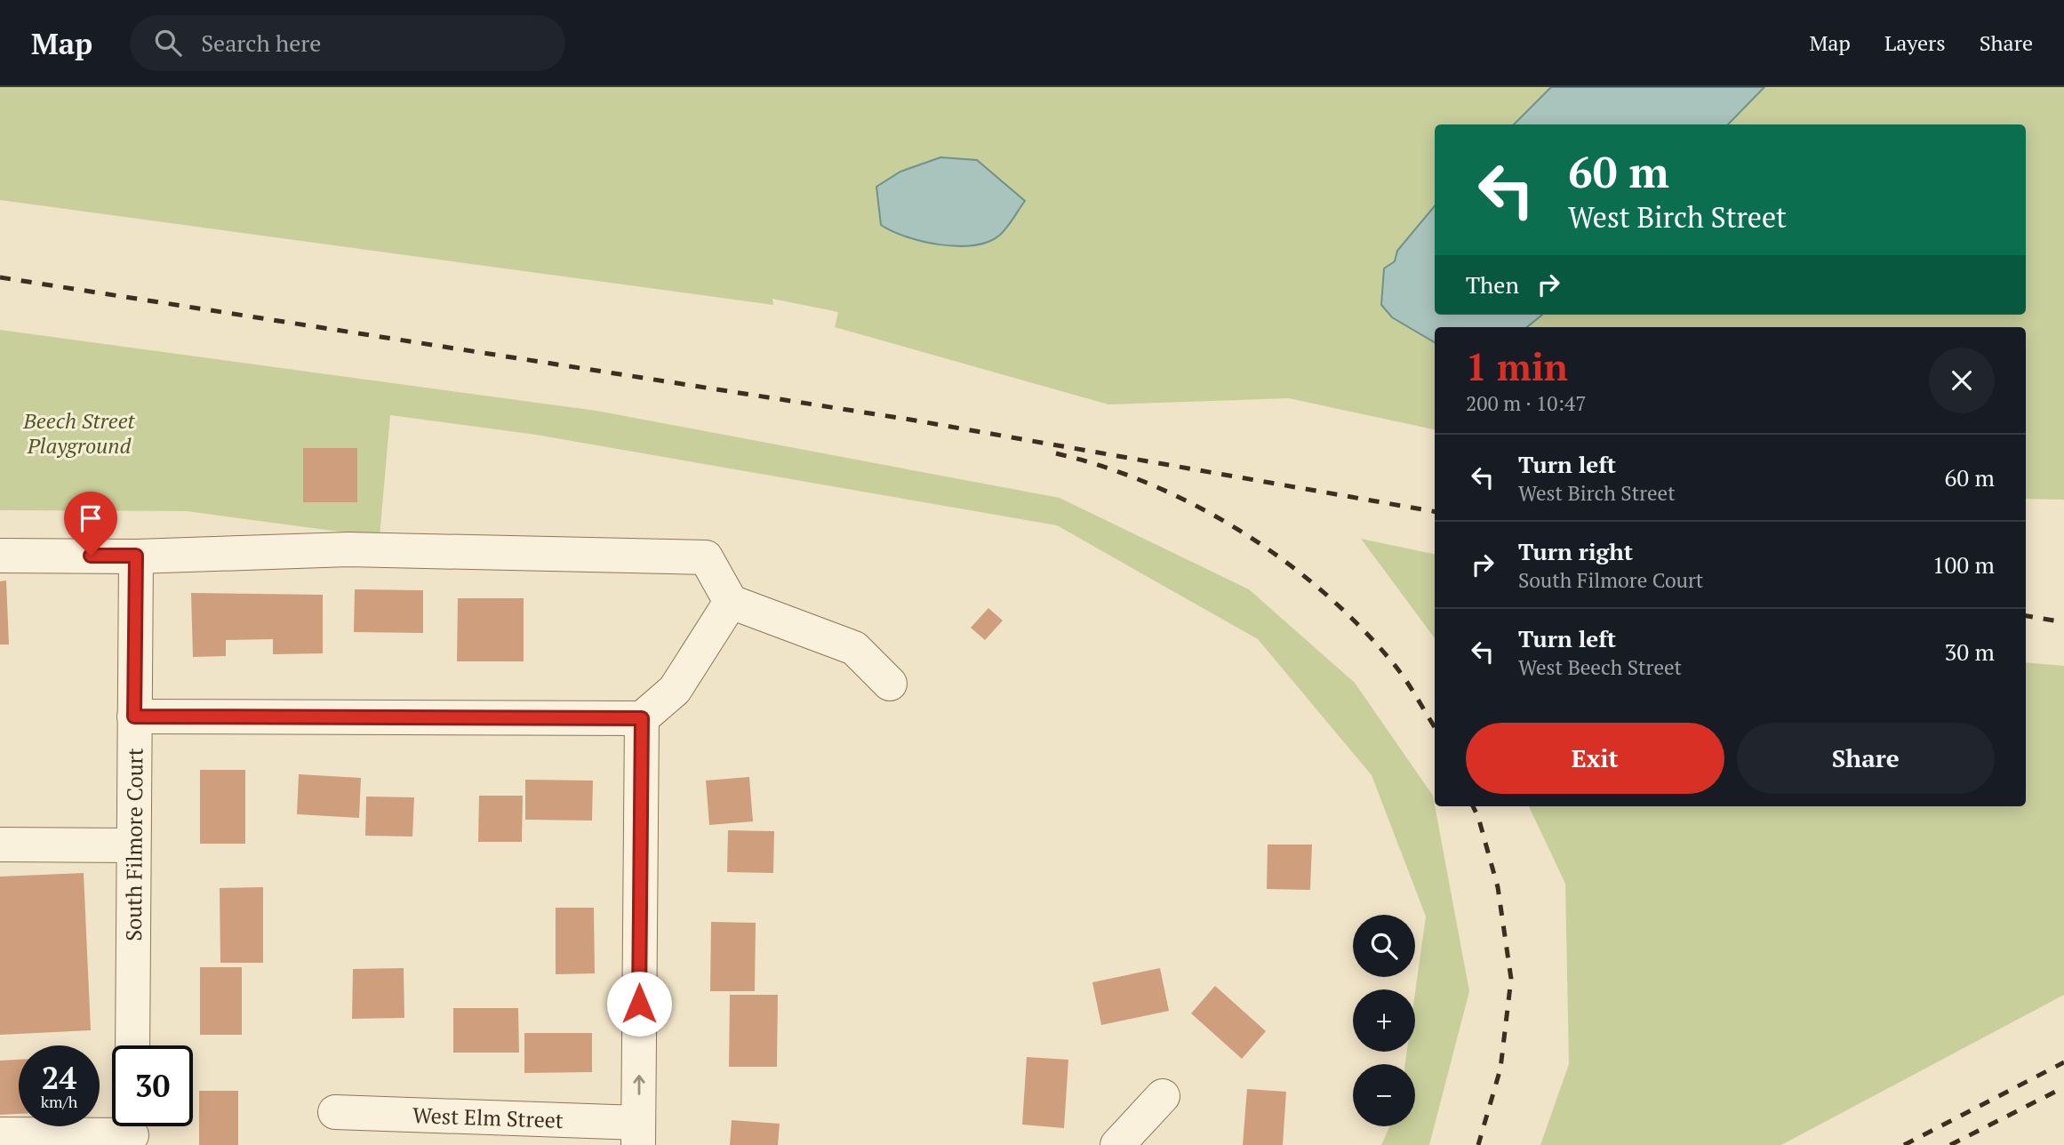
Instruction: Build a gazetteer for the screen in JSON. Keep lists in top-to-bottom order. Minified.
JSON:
{"streets":{"street":["South Filmore Court","West Elm Street"]},"parks":["Beech Street Playground"],"page":{"header":"Map","search":"Search here","nav":["Map","Layers","Share"],"turn":["60 m","West Birch Street"],"then":"Then","heading":["1 min","200 m · 10:47"],"list":[{"name":"Turn left","note":"West Birch Street","value":"60 m"},{"name":"Turn right","note":"South Filmore Court","value":"100 m"},{"name":"Turn left","note":"West Beech Street","value":"30 m"}],"buttons":["Exit","Share"],"map_buttons":["+","−"],"speed":"24 km/h","limit":"30"}}
